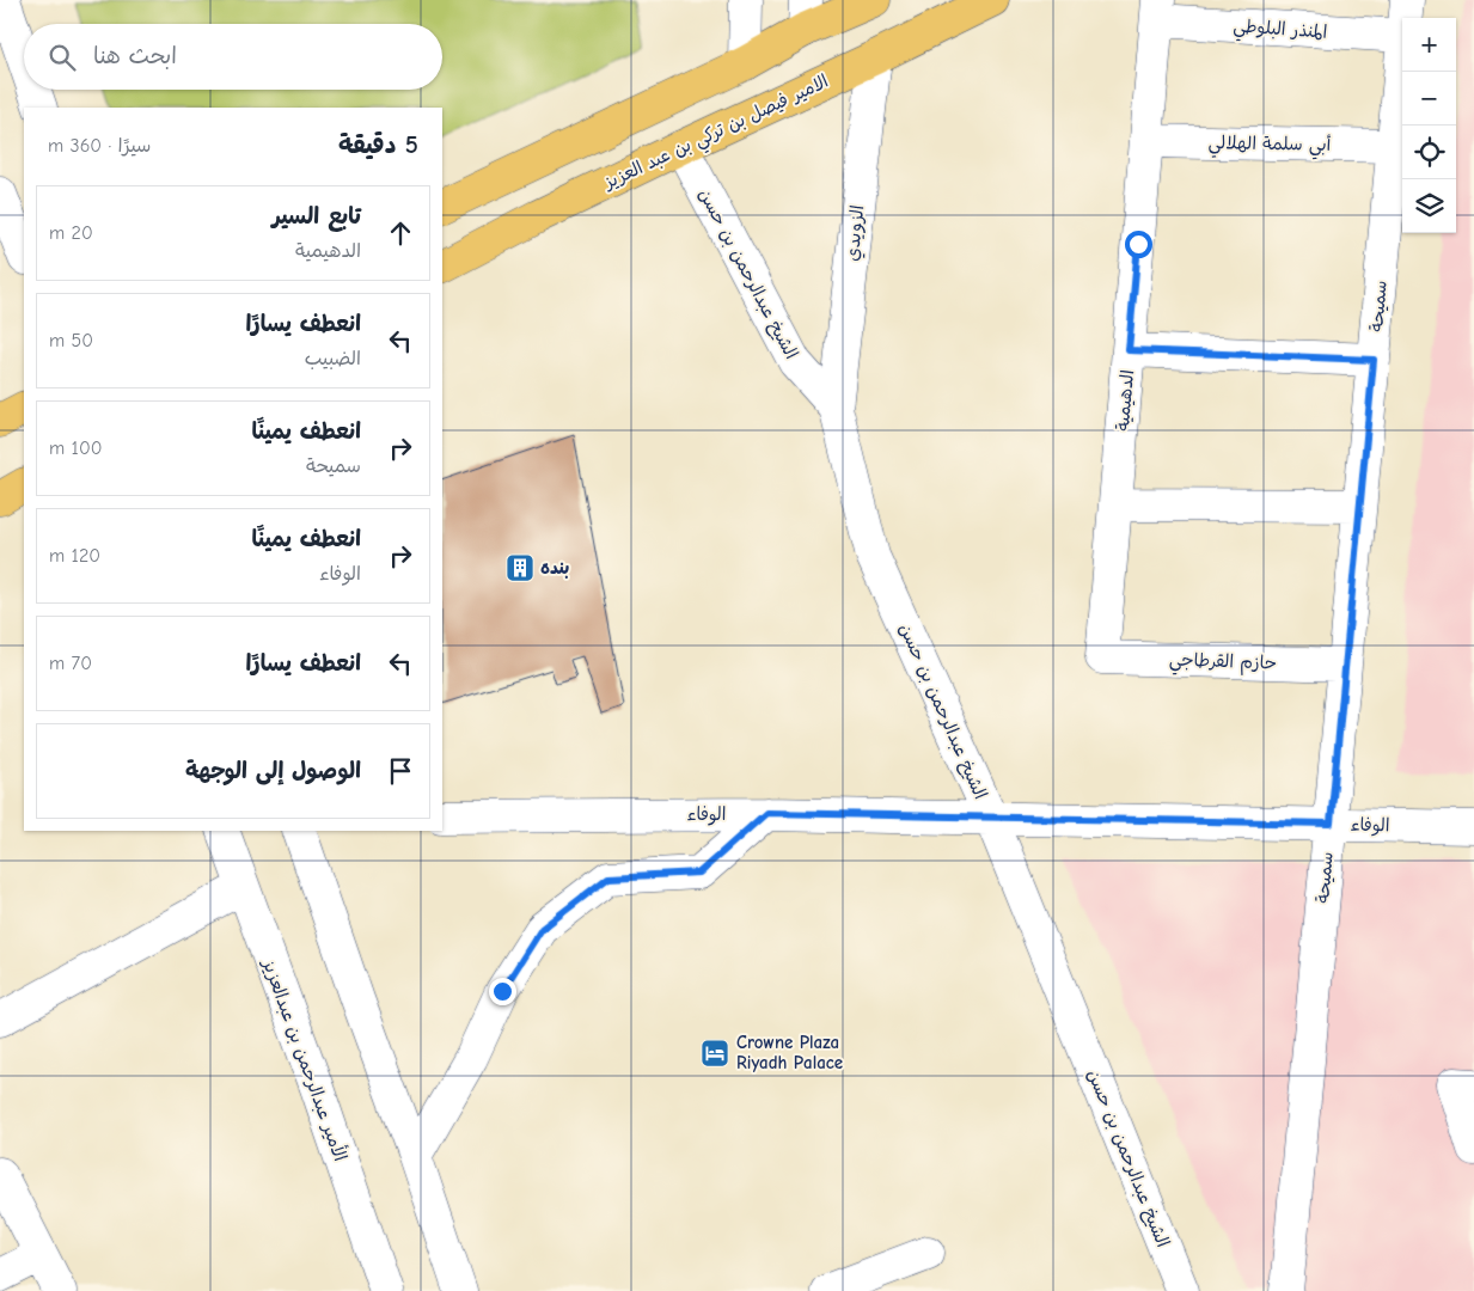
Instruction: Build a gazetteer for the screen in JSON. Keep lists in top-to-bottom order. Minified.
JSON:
{"streets":{"main road":["الامير فيصل بن تركي بن عبد العزيز"],"street":["المنذر البلوطي","أبي سلمة الهلالي","الزويدي","الشيخ عبدالرحمن بن حسن","سميحة","الدهيمية","حازم القرطاجي","الوفاء","الأمير عبدالرحمن بن عبدالعزيز"]},"crossings":[["المنذر البلوطي","الدهيمية"],["الامير فيصل بن تركي بن عبد العزيز","الزويدي"],["الامير فيصل بن تركي بن عبد العزيز","الشيخ عبدالرحمن بن حسن"],["أبي سلمة الهلالي","سميحة"],["أبي سلمة الهلالي","الدهيمية"],["الزويدي","الشيخ عبدالرحمن بن حسن"],["الشيخ عبدالرحمن بن حسن","الوفاء"],["سميحة","حازم القرطاجي"],["سميحة","الوفاء"],["الدهيمية","حازم القرطاجي"]],"places":{"building":["بنده"],"hotel":["Crowne Plaza Riyadh Palace"]},"page":{"map_buttons":["+","−"],"search":"ابحث هنا","heading":["5 دقيقة","سيرًا · 360 m"],"list":[["تابع السير","الدهيمية","20 m"],["انعطف يسارًا","الضبيب","50 m"],["انعطف يمينًا","سميحة","100 m"],["انعطف يمينًا","الوفاء","120 m"],["انعطف يسارًا","70 m"],"الوصول إلى الوجهة"]}}
